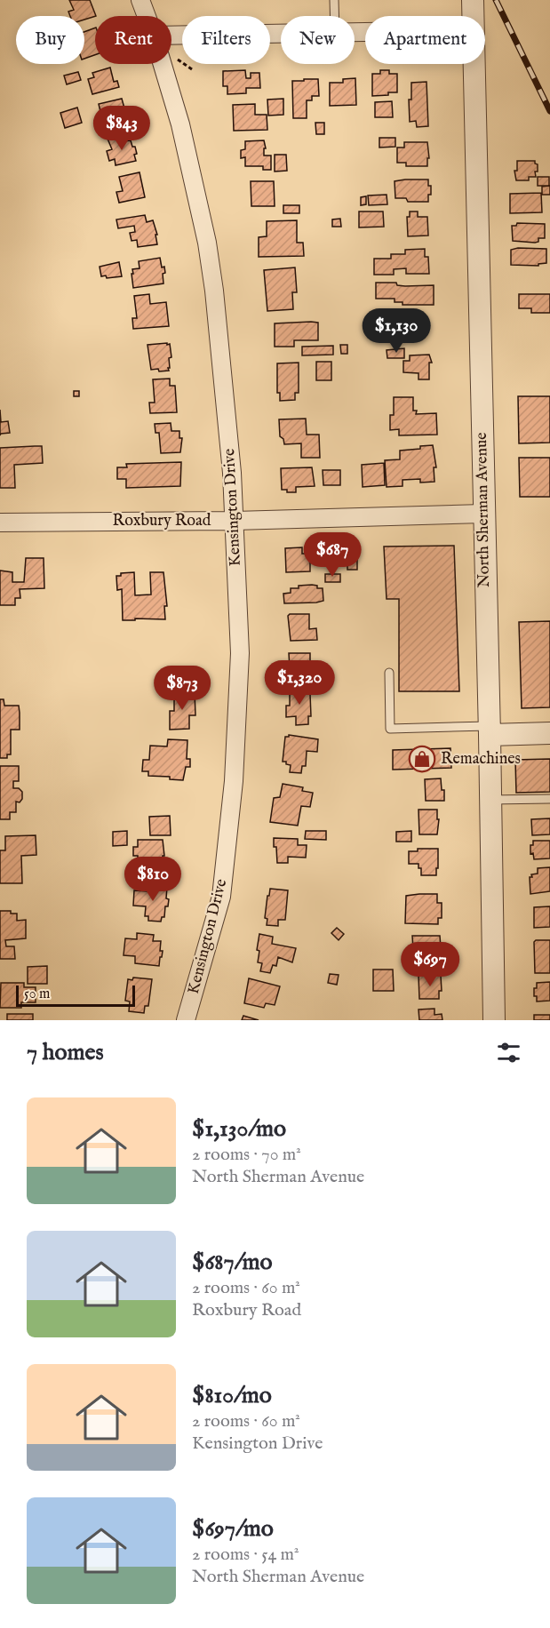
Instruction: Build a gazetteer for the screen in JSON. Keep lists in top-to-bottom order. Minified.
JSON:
{"streets":{"street":["Kensington Drive","North Sherman Avenue","Roxbury Road"]},"crossings":[["Kensington Drive","Roxbury Road"],["North Sherman Avenue","Roxbury Road"]],"places":{"shop":["Remachines"]},"scale_bar":"50 m","page":{"chip":["Buy","Rent","Filters","New","Apartment"],"price":["$843","$1,130","$687","$1,320","$873","$810","$697"],"scale":"50 m","heading":"7 homes","list":[{"name":"$1,130/mo","note":"2 rooms · 70 m² · North Sherman Avenue"},{"name":"$687/mo","note":"2 rooms · 60 m² · Roxbury Road"},{"name":"$810/mo","note":"2 rooms · 60 m² · Kensington Drive"},{"name":"$697/mo","note":"2 rooms · 54 m² · North Sherman Avenue"}]}}
